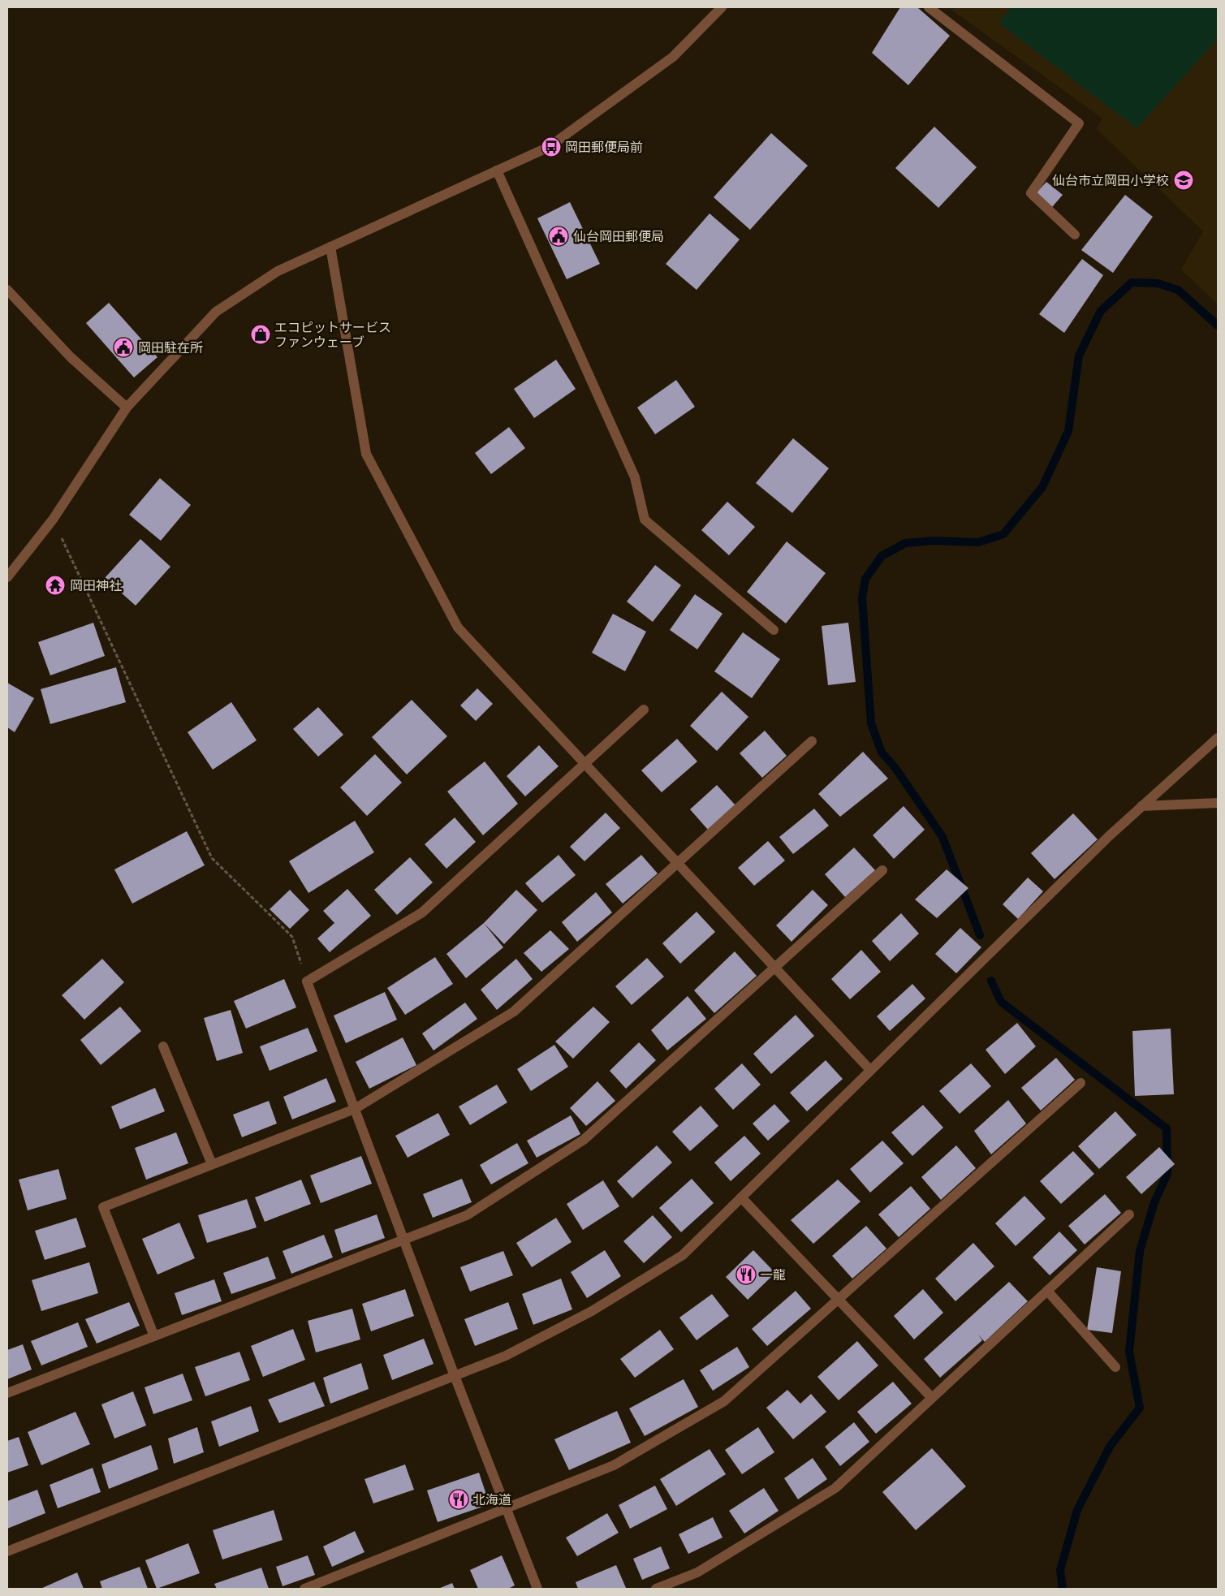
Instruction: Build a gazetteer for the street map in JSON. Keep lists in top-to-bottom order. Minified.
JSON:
{"places":{"bus stop":["岡田郵便局前"],"school or university":["仙台市立岡田小学校"],"public building":["仙台岡田郵便局","岡田駐在所"],"shop":["エコピットサービス ファンウェーブ"],"temple":["岡田神社"],"restaurant":["一龍","北海道"]}}
